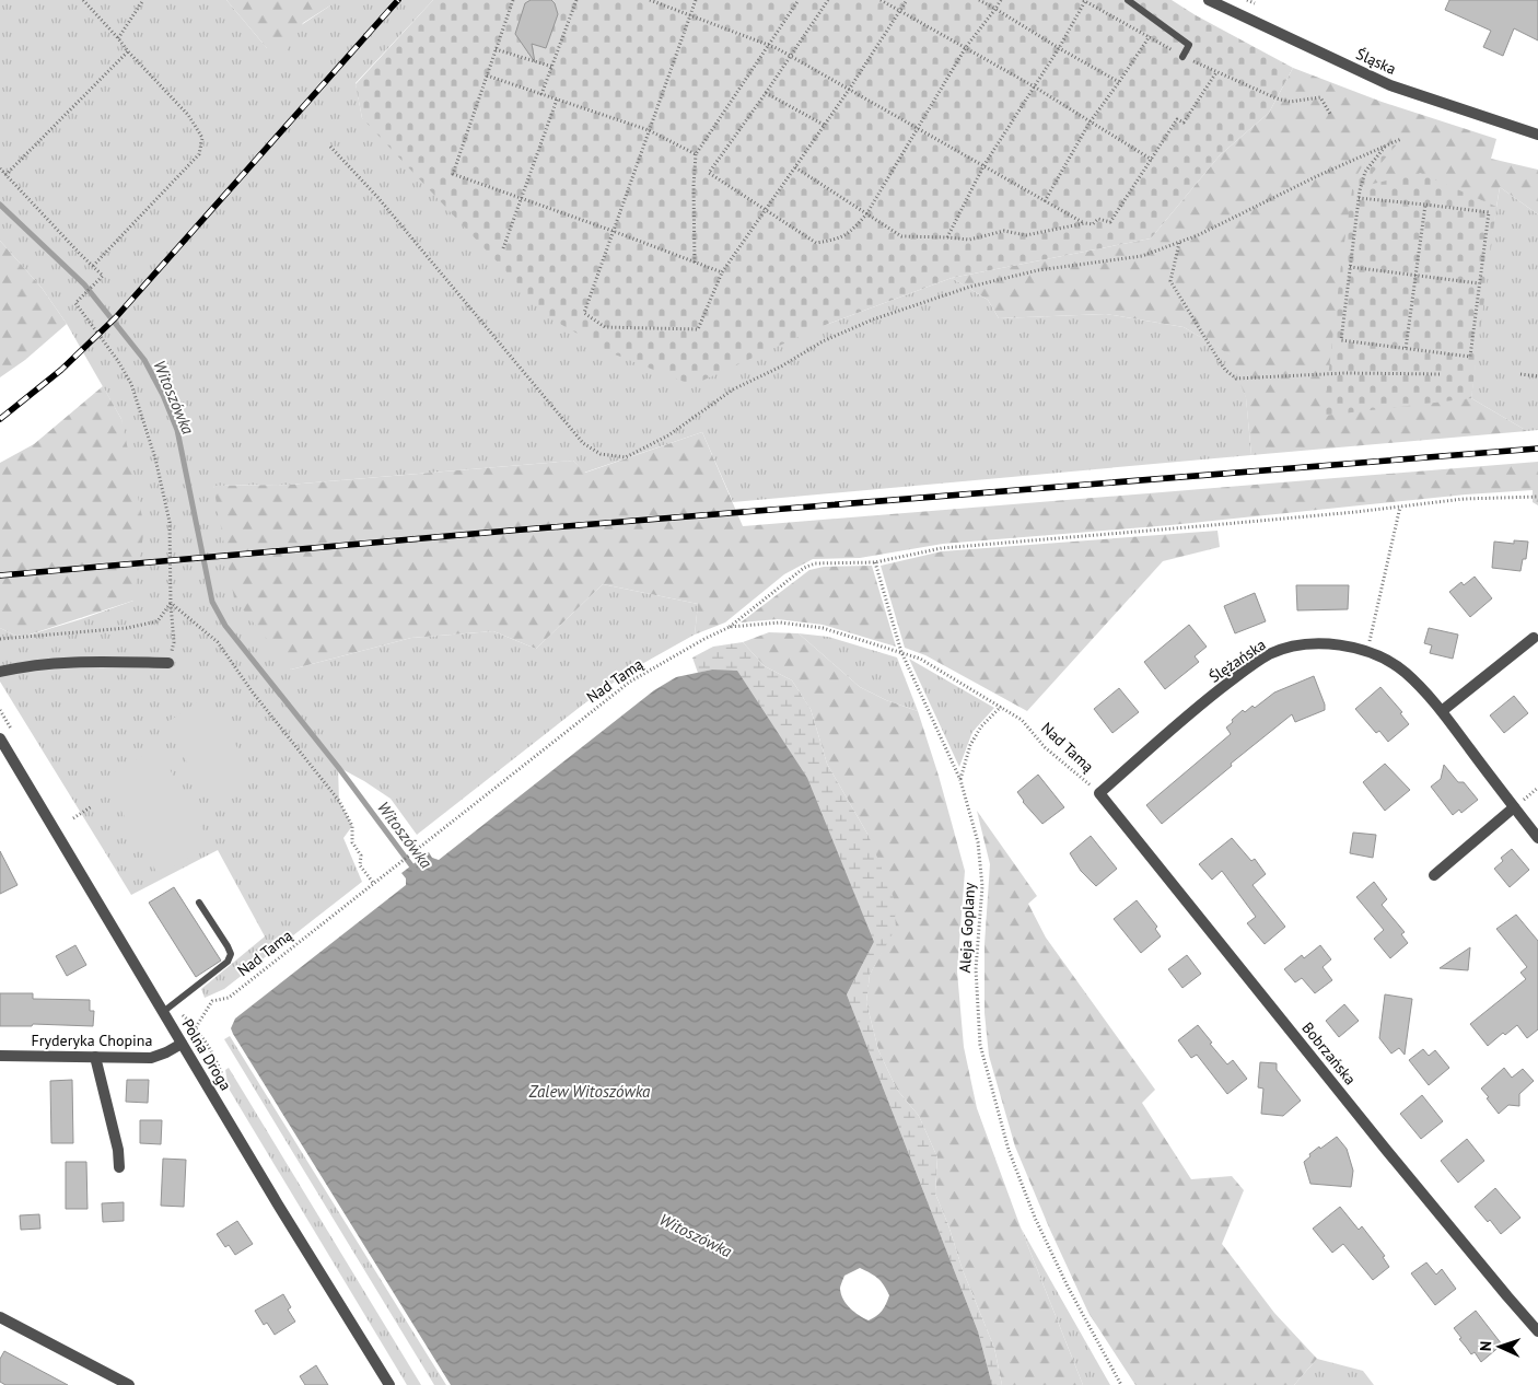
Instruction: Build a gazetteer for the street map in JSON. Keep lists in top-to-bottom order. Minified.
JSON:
{"streets":{"street":["Śląska","Ślężańska","Fryderyka Chopina","Bobrzańska","Polna Droga"],"path":["Nad Tamą","Aleja Goplany"]},"crossings":[["Ślężańska","Nad Tamą"],["Ślężańska","Bobrzańska"],["Nad Tamą","Aleja Goplany"],["Nad Tamą","Bobrzańska"],["Fryderyka Chopina","Polna Droga"]],"water":["Witoszówka","Zalew Witoszówka"],"north":"left"}
